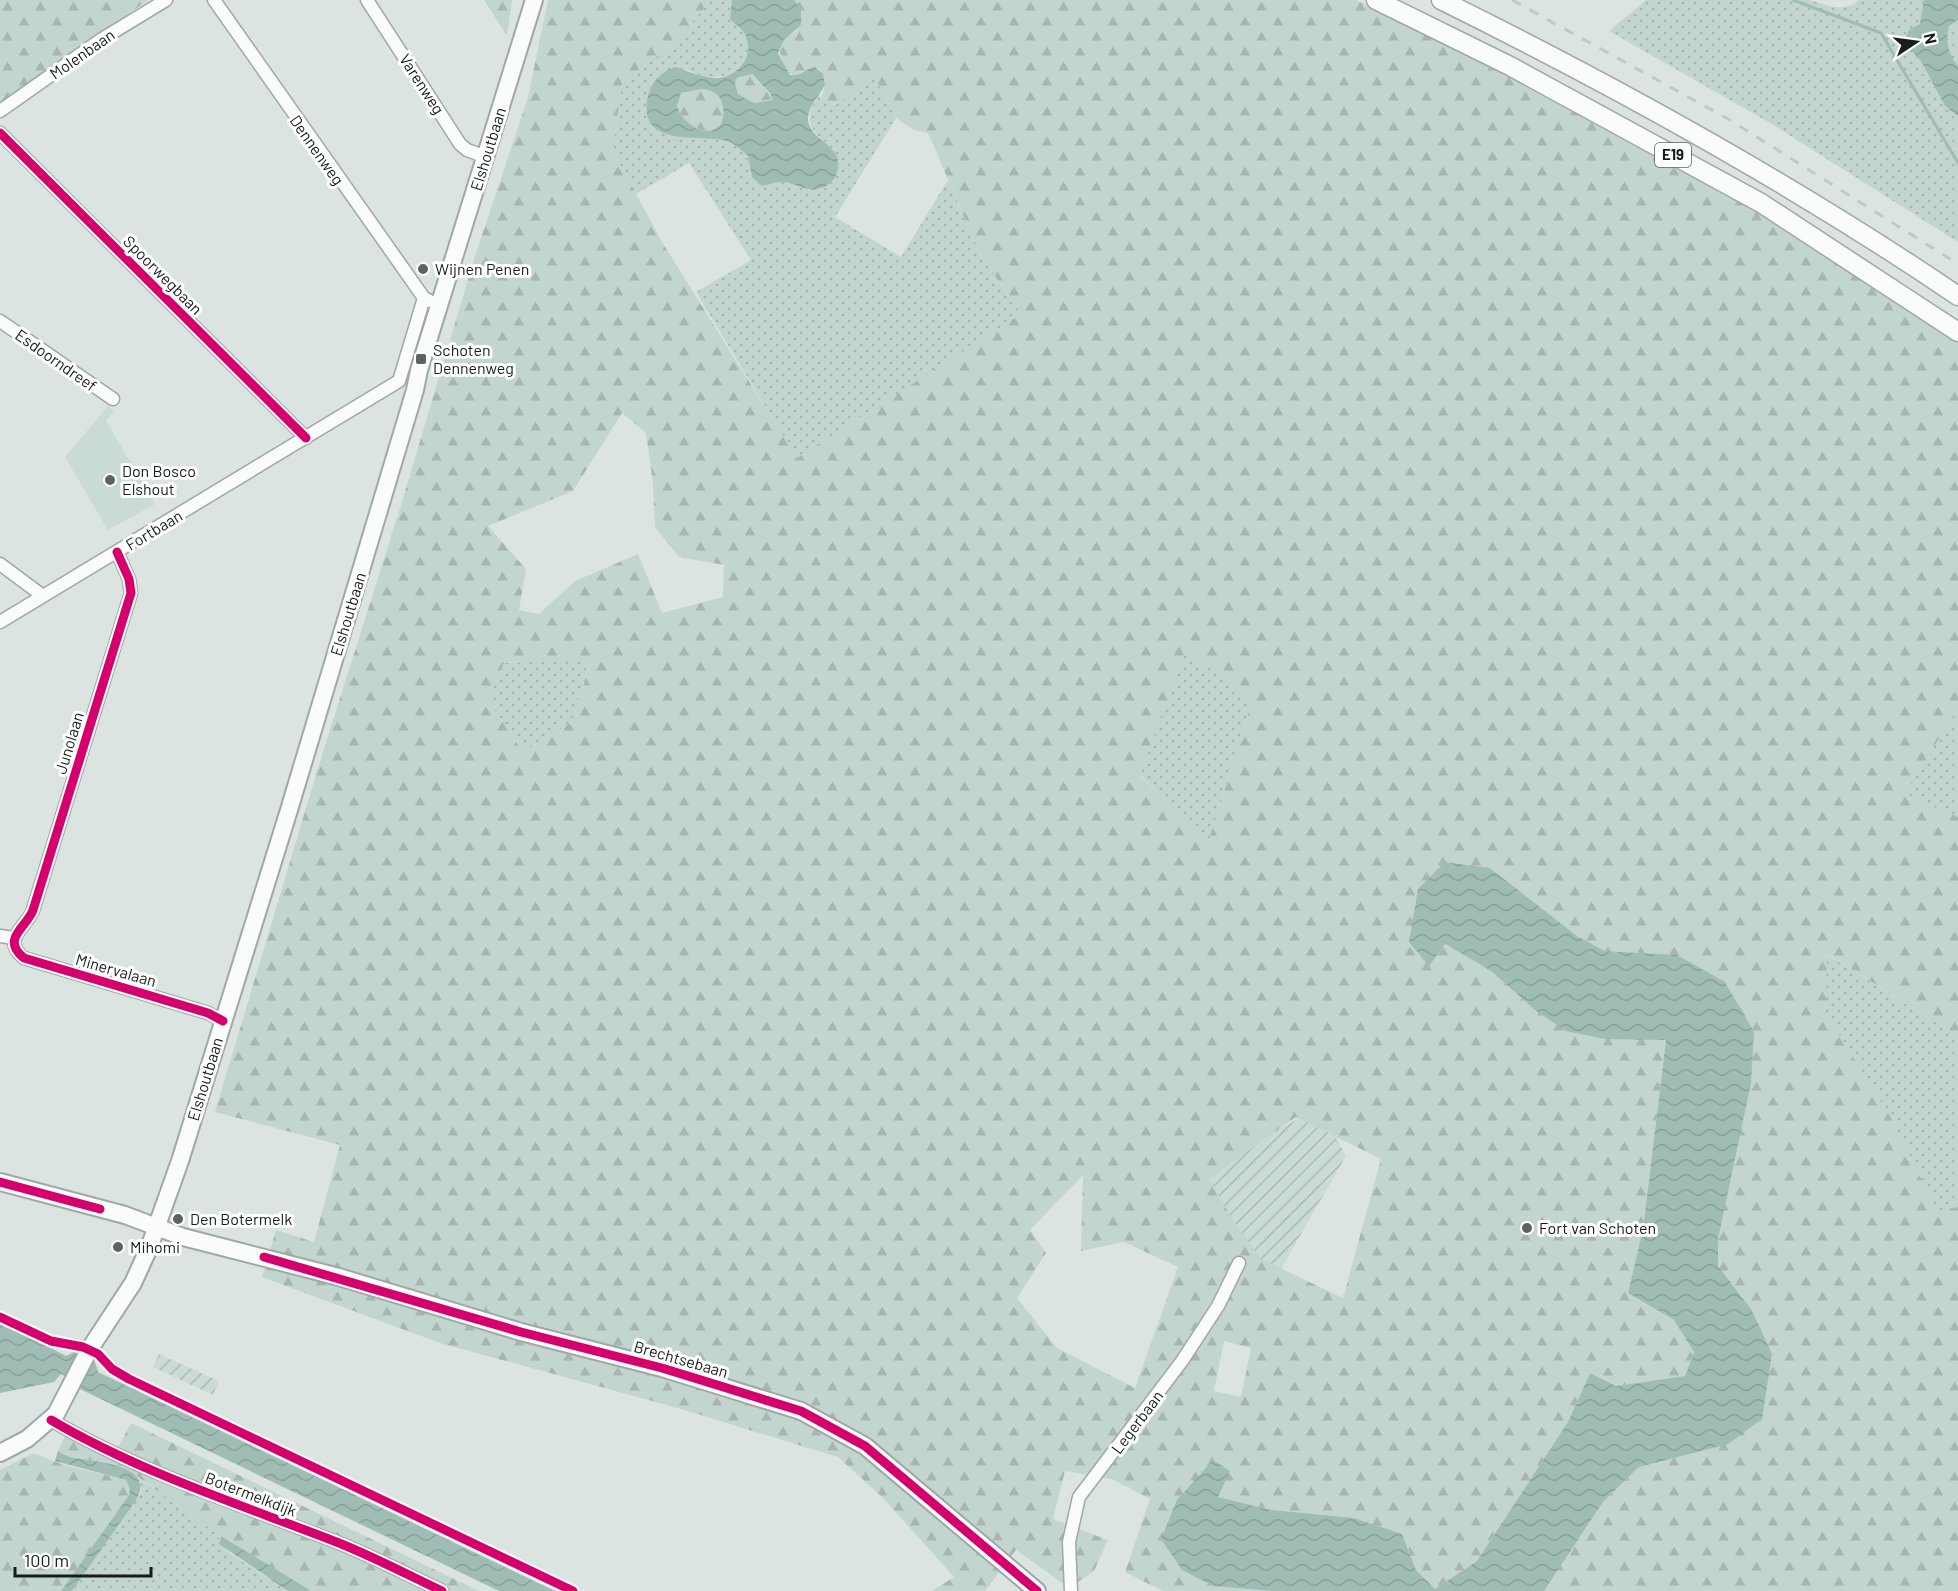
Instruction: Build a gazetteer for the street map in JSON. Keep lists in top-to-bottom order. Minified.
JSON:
{"streets":{"highway":["E19"],"main road":["Elshoutbaan","Brechtsebaan"],"street":["Molenbaan","Varenweg","Dennenweg","Spoorwegbaan","Esdoorndreef","Fortbaan","Junolaan","Minervalaan","Legerbaan","Botermelkdijk"]},"crossings":[["Varenweg","Elshoutbaan"],["Elshoutbaan","Minervalaan"],["Elshoutbaan","Brechtsebaan"],["Elshoutbaan","Botermelkdijk"],["Dennenweg","Fortbaan"],["Spoorwegbaan","Fortbaan"],["Fortbaan","Junolaan"],["Junolaan","Minervalaan"]],"places":{"other":["Wijnen Penen","Don Bosco Elshout","Den Botermelk","Fort van Schoten","Mihomi"],"transit":["Schoten Dennenweg"]},"scale_bar":"100 m","north":"right"}
